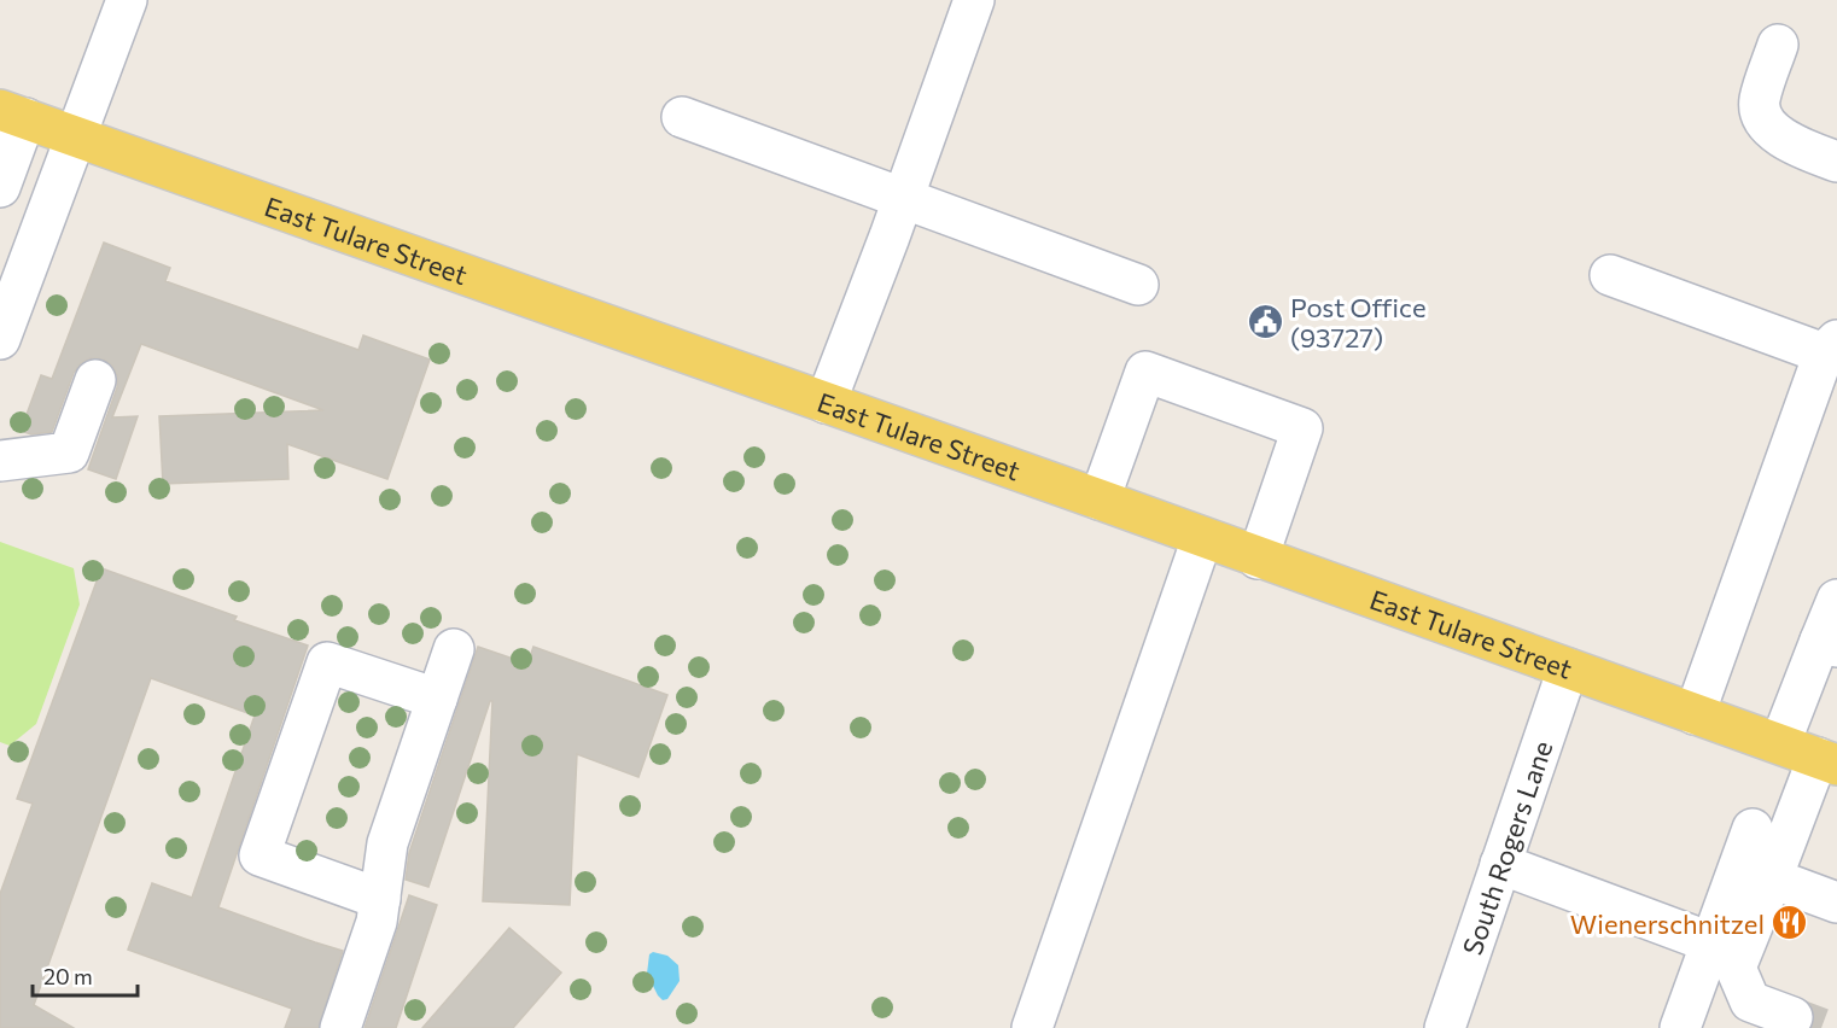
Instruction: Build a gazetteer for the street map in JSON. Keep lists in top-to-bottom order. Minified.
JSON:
{"streets":{"main road":["East Tulare Street"],"street":["South Rogers Lane"]},"crossings":[["East Tulare Street","South Rogers Lane"]],"places":{"public building":["Post Office (93727)"],"restaurant":["Wienerschnitzel"]},"scale_bar":"20 m"}
